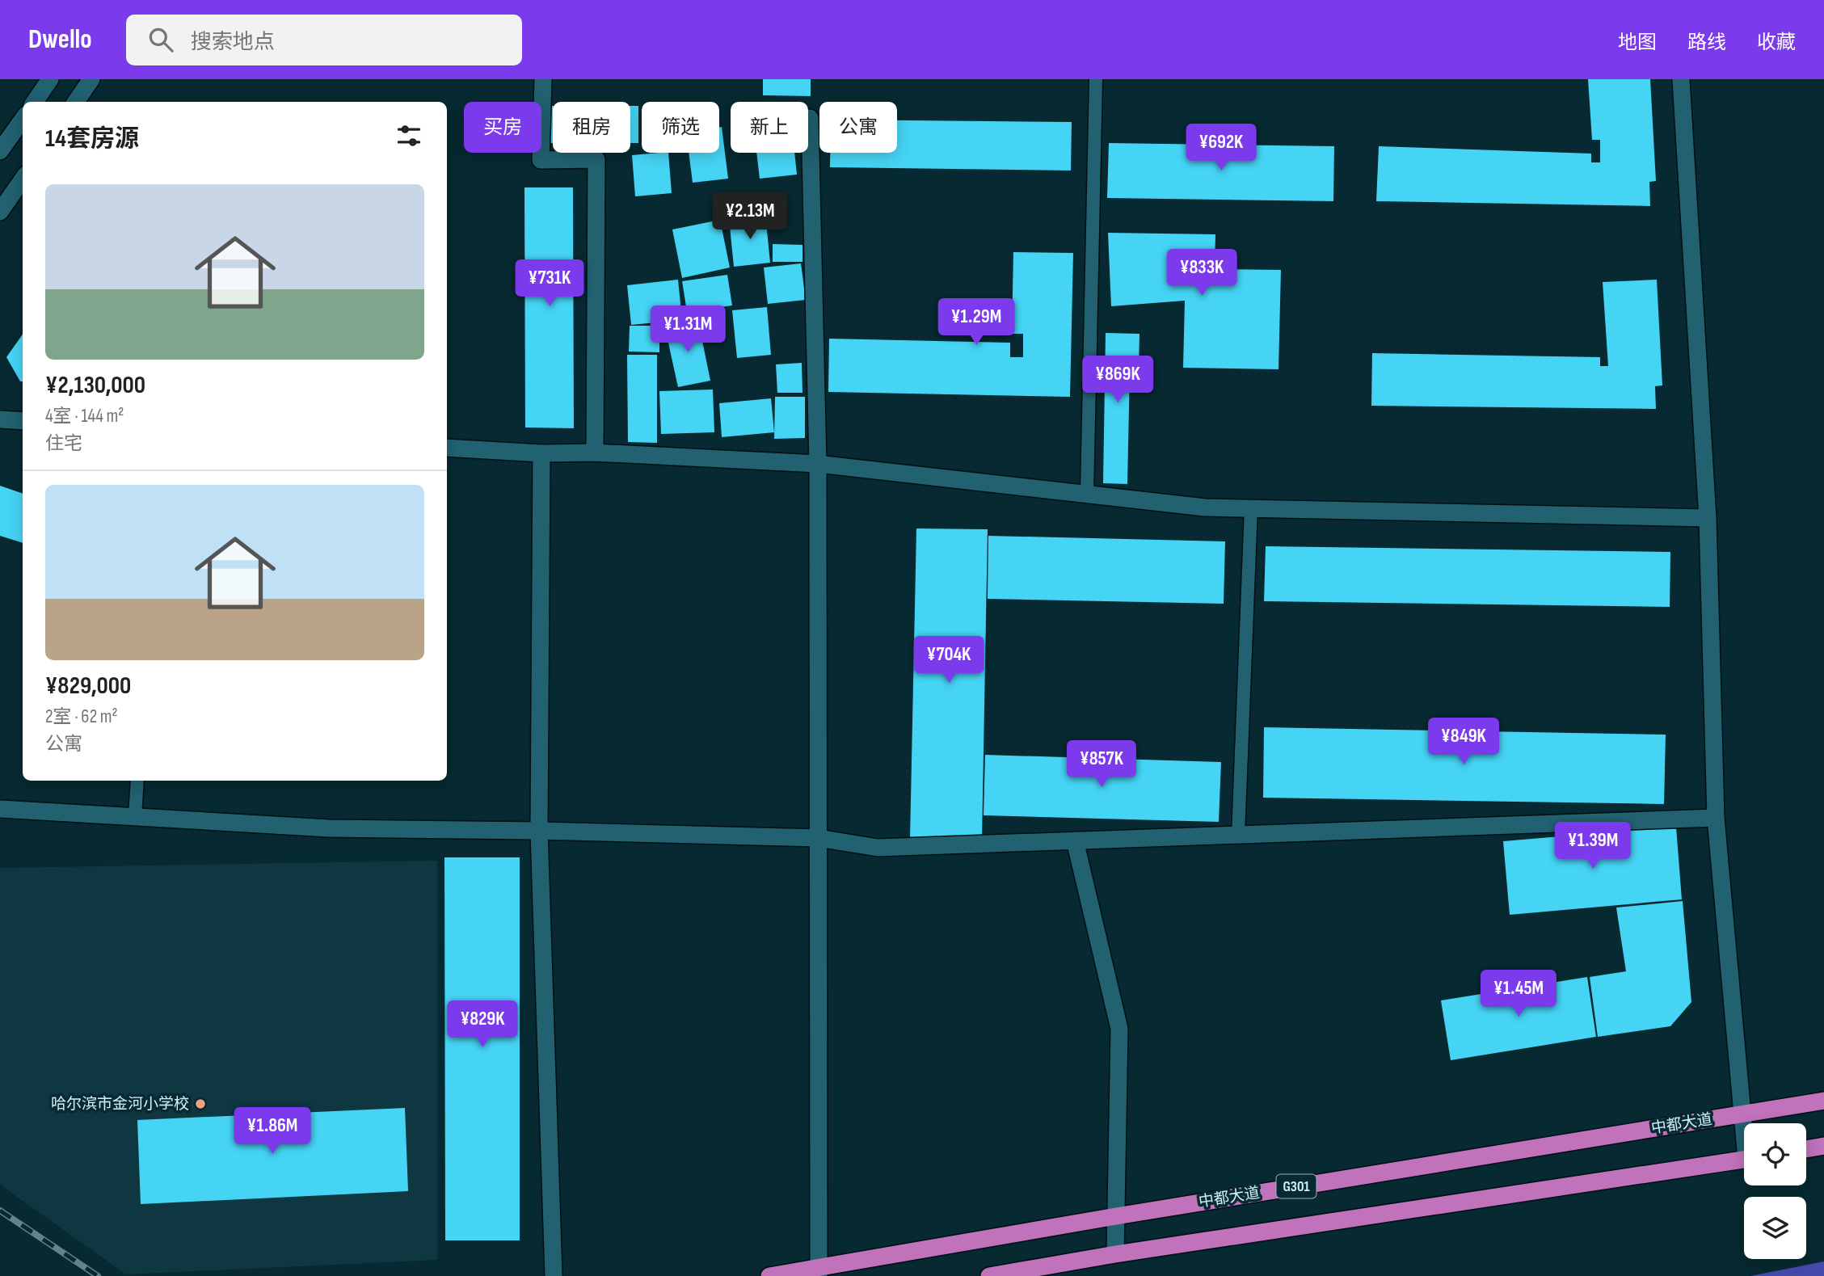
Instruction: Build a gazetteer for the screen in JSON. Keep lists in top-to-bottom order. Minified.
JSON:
{"streets":{"highway":["中都大道","G301"]},"places":["哈尔滨市金河小学校"],"page":{"header":"Dwello","search":"搜索地点","nav":["地图","路线","收藏"],"chip":["买房","租房","筛选","新上","公寓"],"heading":"14套房源","price":["¥692K","¥2.13M","¥833K","¥731K","¥1.29M","¥1.31M","¥869K","¥704K","¥849K","¥857K","¥1.39M","¥1.45M","¥829K","¥1.86M"],"list":[{"name":"¥2,130,000","note":"4室 · 144 m² · 住宅"},{"name":"¥829,000","note":"2室 · 62 m² · 公寓"}]}}
